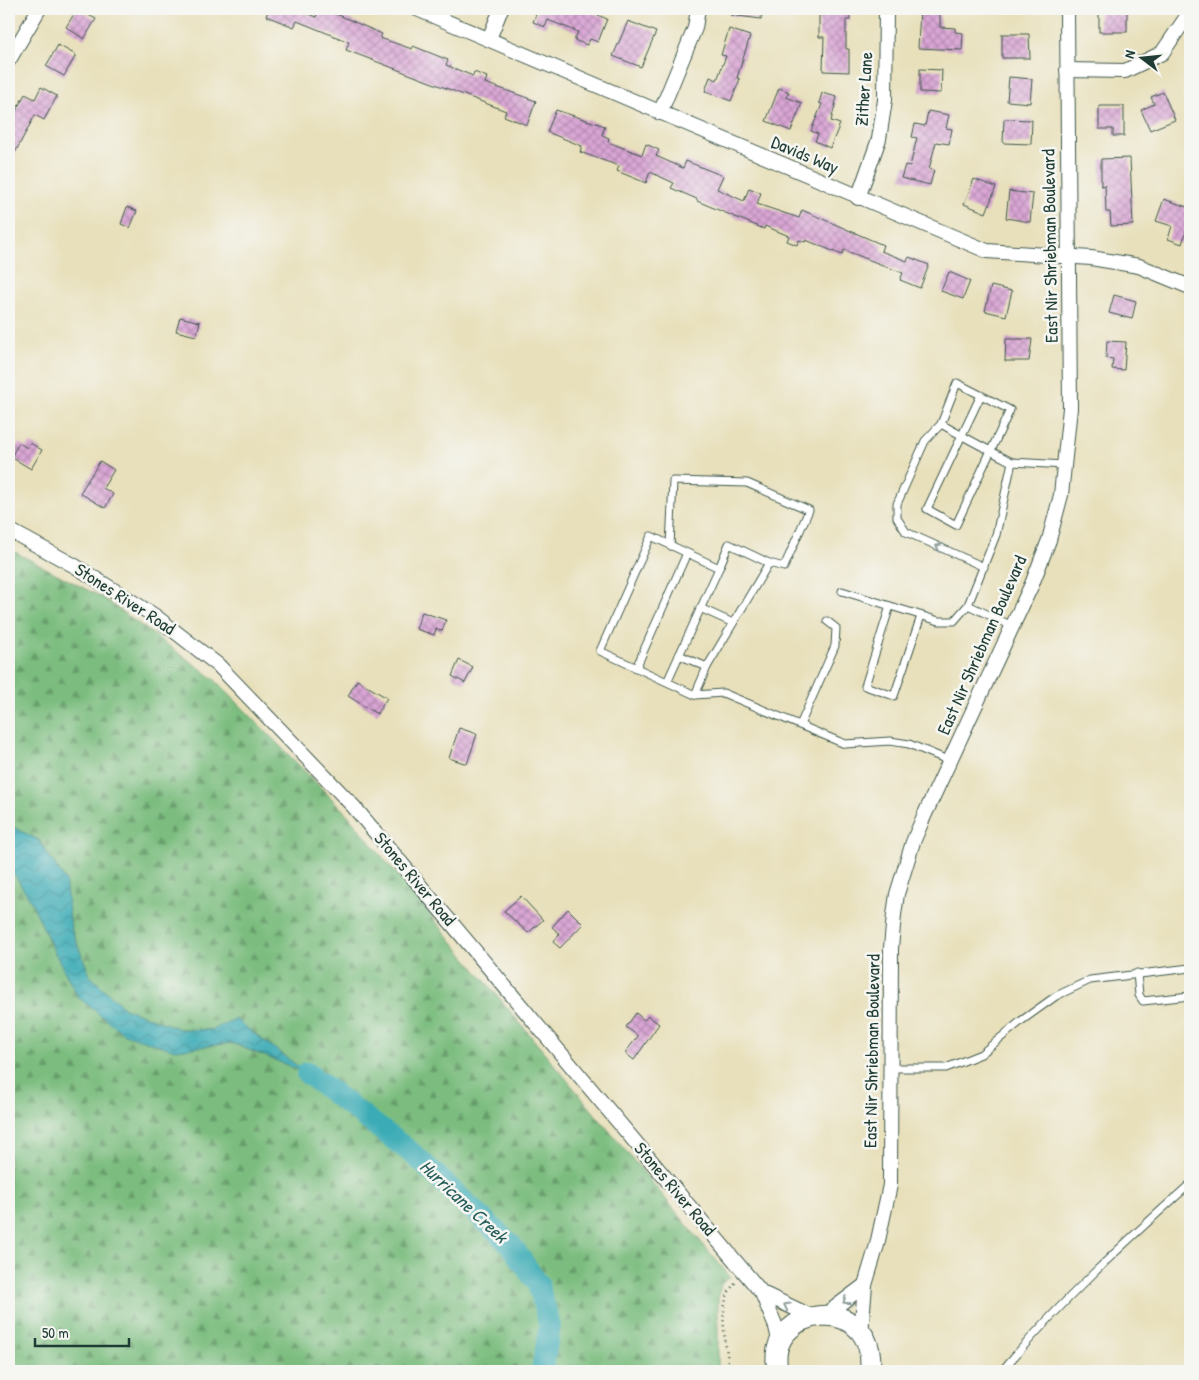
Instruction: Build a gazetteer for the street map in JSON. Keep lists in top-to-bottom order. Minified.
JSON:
{"streets":{"main road":["Stones River Road"],"street":["Zither Lane","Davids Way","East Nir Shriebman Boulevard"]},"crossings":[["Zither Lane","Davids Way"],["Davids Way","East Nir Shriebman Boulevard"],["East Nir Shriebman Boulevard","Stones River Road"]],"water":["Hurricane Creek"],"scale_bar":"50 m","north":"left"}
